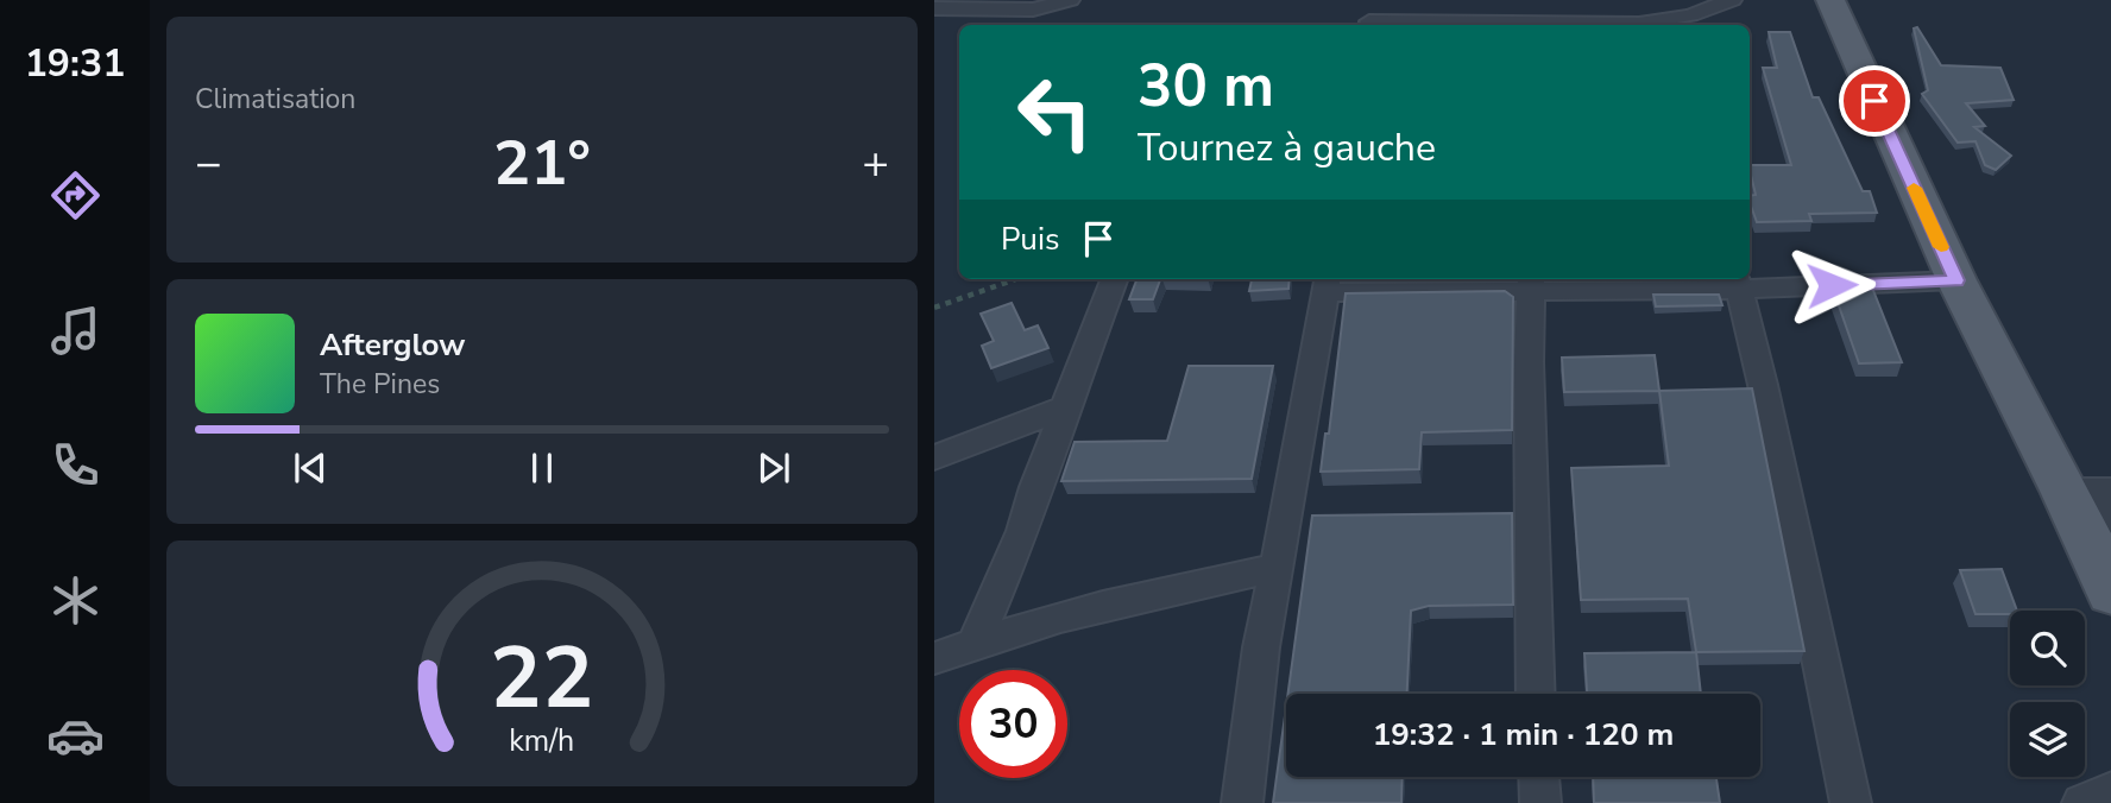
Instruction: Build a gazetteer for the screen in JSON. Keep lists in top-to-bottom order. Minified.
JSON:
{"page":{"tabs":"19:31","tile":"Climatisation","turn":["30 m","Tournez à gauche"],"heat":["−","21°","+"],"then":"Puis","song":["Afterglow","The Pines"],"limit":"30","trip":"19:32 · 1 min · 120 m","gauge":["22","km/h"]}}
